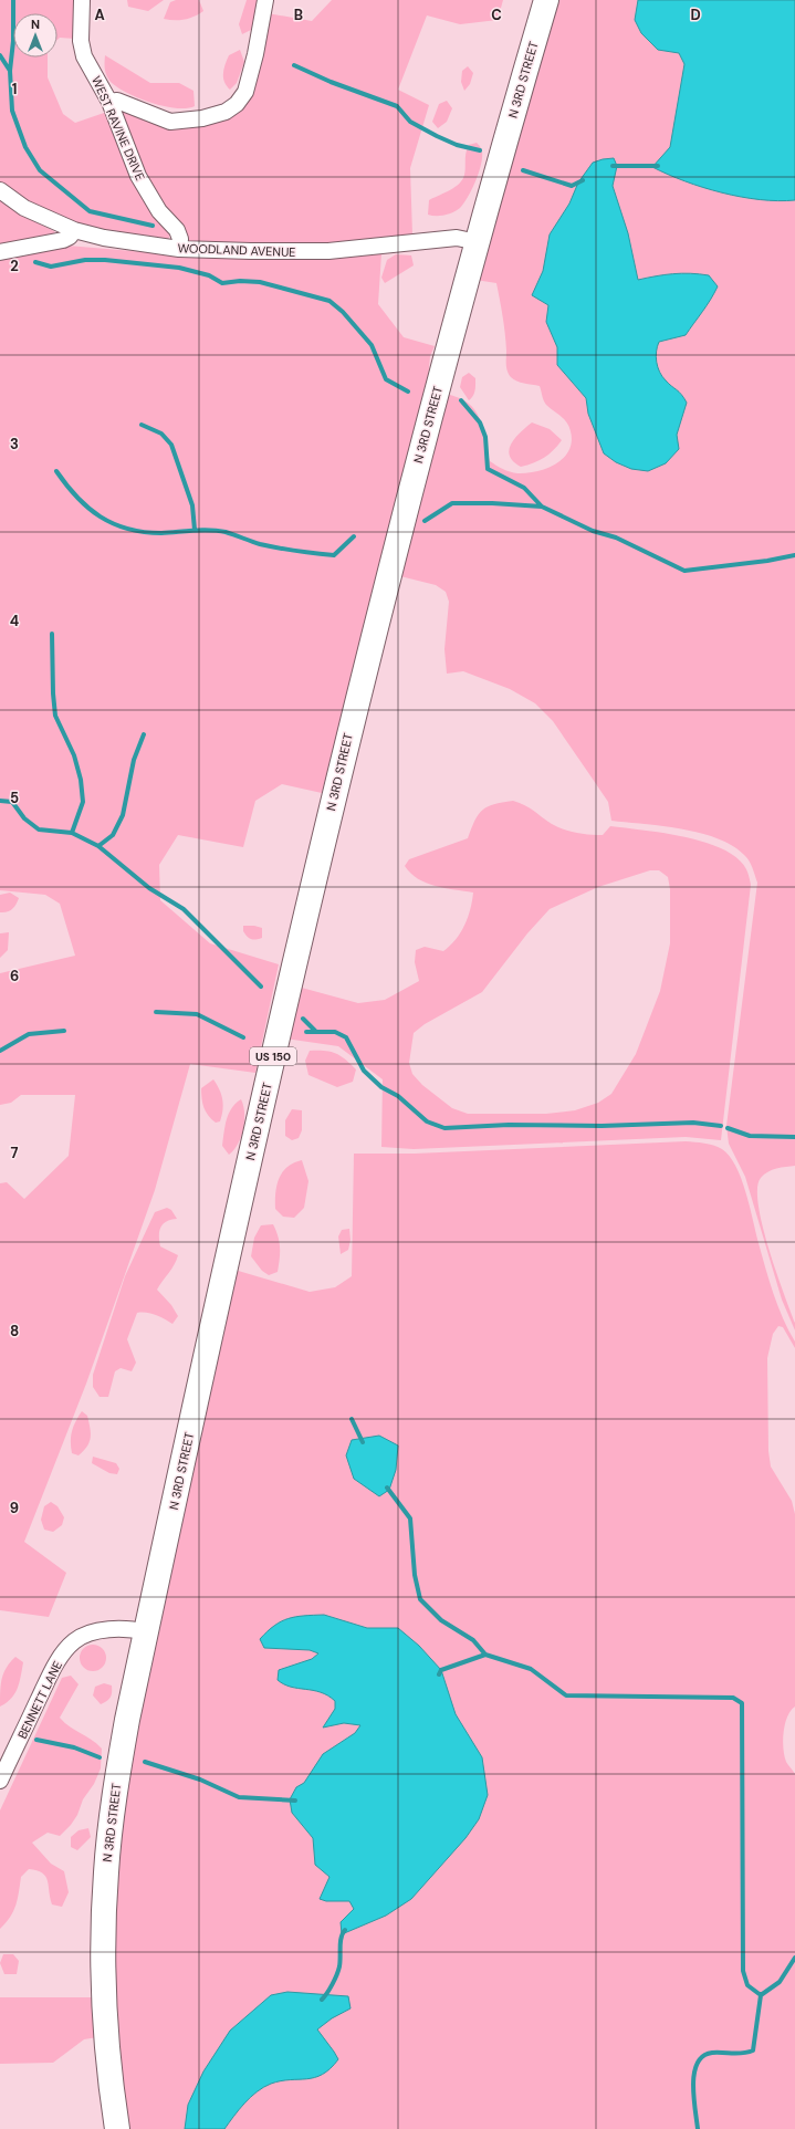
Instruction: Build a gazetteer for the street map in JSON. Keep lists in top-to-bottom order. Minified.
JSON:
{"streets":{"main road":["N 3RD STREET","US 150"],"street":["WEST RAVINE DRIVE","WOODLAND AVENUE","BENNETT LANE"]},"crossings":[["N 3RD STREET","WOODLAND AVENUE"],["N 3RD STREET","BENNETT LANE"],["WEST RAVINE DRIVE","WOODLAND AVENUE"]],"north":"top","grid":{"columns":["A","B","C","D"],"rows":["1","2","3","4","5","6","7","8","9"]}}
